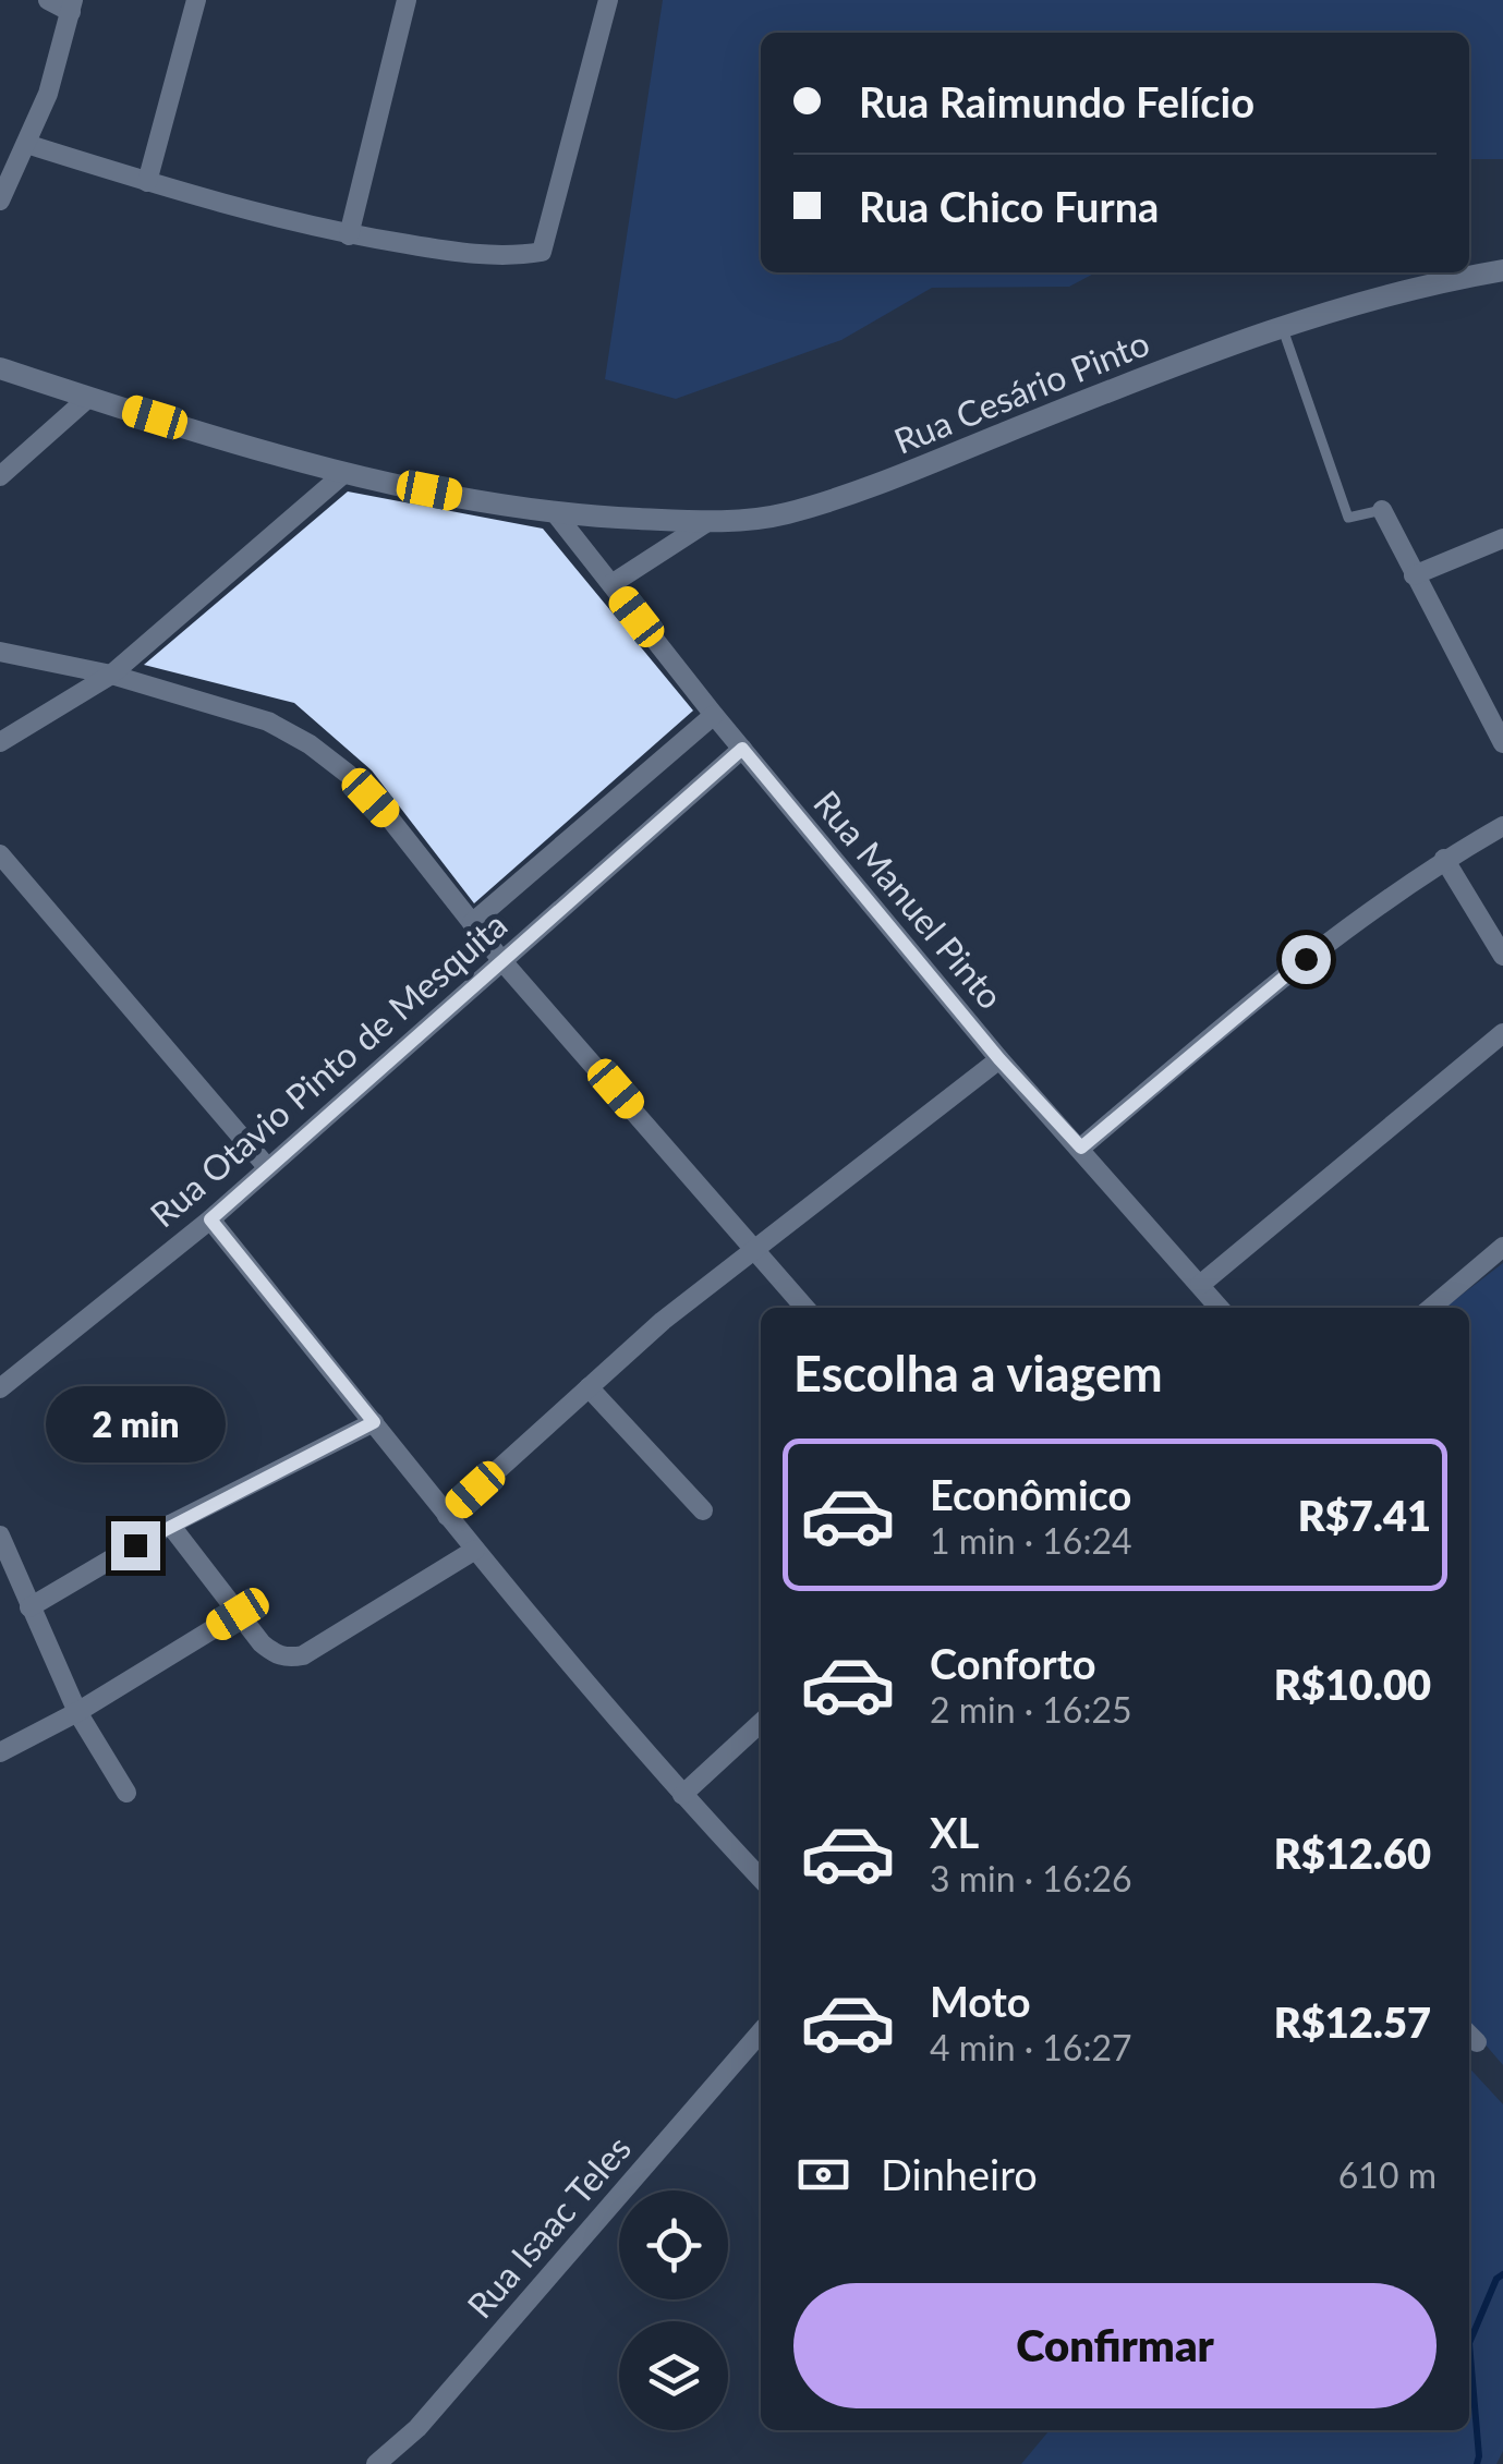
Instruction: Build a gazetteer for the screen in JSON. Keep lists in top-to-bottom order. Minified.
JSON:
{"streets":{"street":["Rua Cesário Pinto","Rua Manuel Pinto","Rua Otavio Pinto de Mesquita","Rua Isaac Teles"]},"crossings":[["Rua Cesário Pinto","Rua Manuel Pinto"],["Rua Manuel Pinto","Rua Otavio Pinto de Mesquita"]],"page":{"banner":["Rua Raimundo Felício","Rua Chico Furna"],"heading":"Escolha a viagem","bubble":"2 min","list":[{"name":"Econômico","note":"1 min · 16:24","value":"R$7.41"},{"name":"Conforto","note":"2 min · 16:25","value":"R$10.00"},{"name":"XL","note":"3 min · 16:26","value":"R$12.60"},{"name":"Moto","note":"4 min · 16:27","value":"R$12.57"}],"pay":["Dinheiro","610 m"],"buttons":"Confirmar"}}
